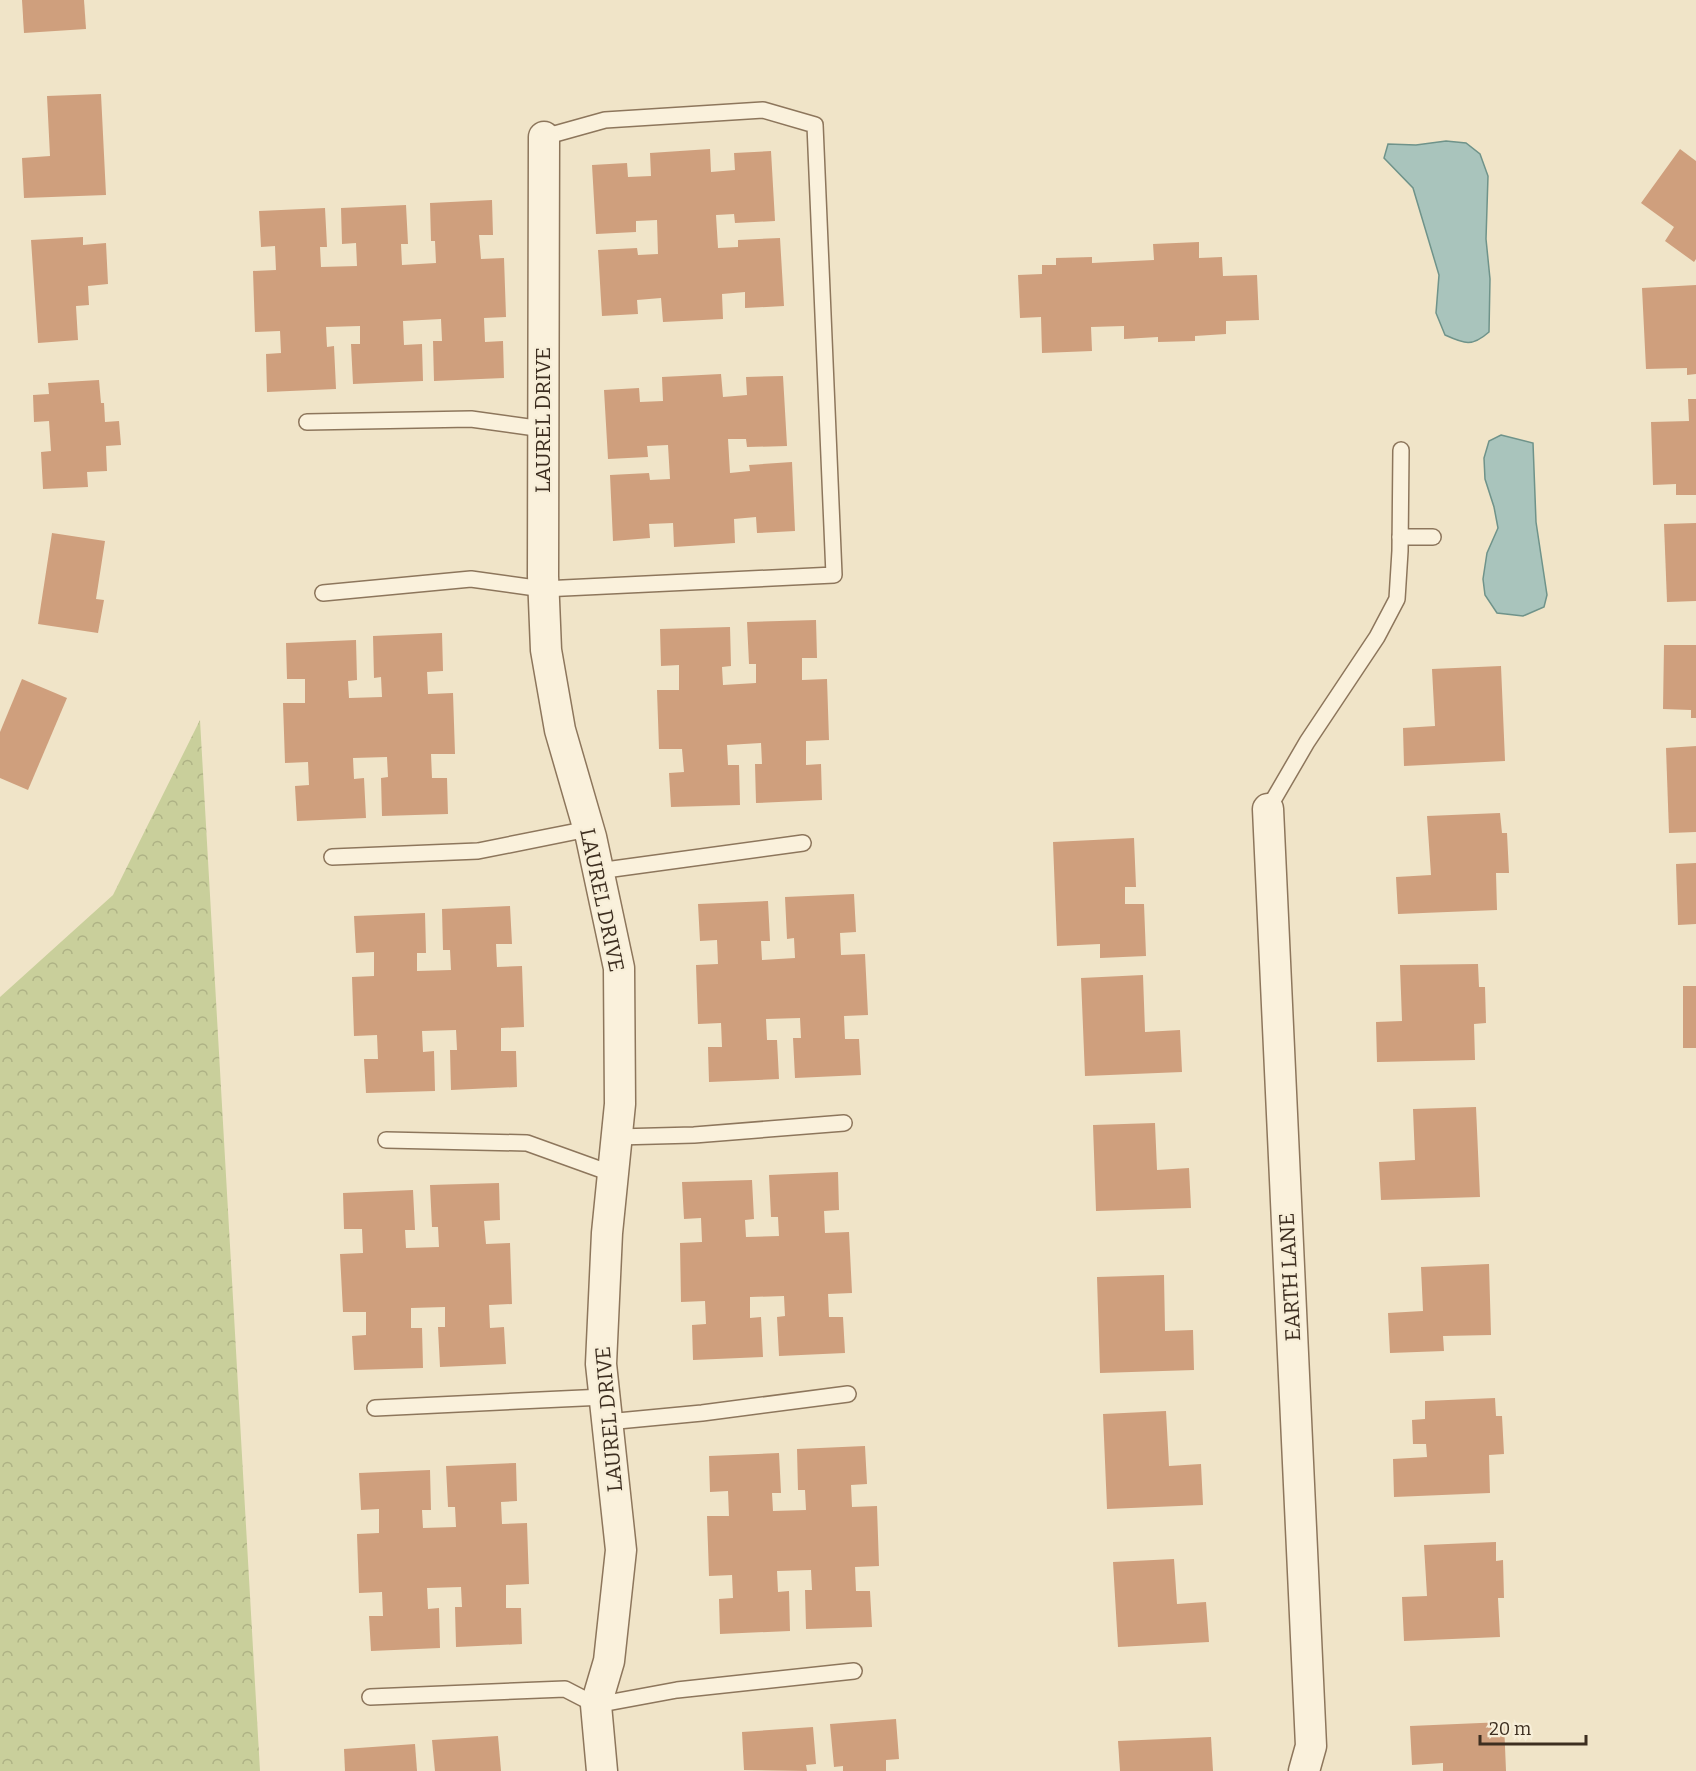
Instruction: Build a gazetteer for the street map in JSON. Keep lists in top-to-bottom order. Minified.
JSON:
{"streets":{"street":["LAUREL DRIVE","EARTH LANE"]},"scale_bar":"20 m"}
